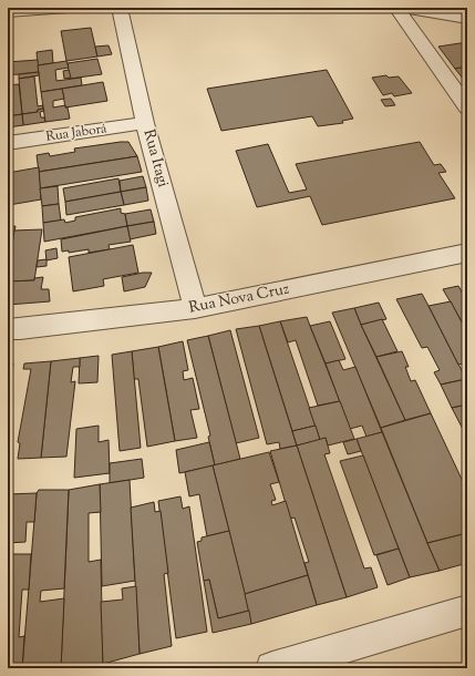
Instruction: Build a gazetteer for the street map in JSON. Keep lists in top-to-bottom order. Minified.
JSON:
{"streets":{"street":["Rua Jaborá","Rua Itagi","Rua Nova Cruz"]},"crossings":[["Rua Jaborá","Rua Itagi"],["Rua Itagi","Rua Nova Cruz"]]}
